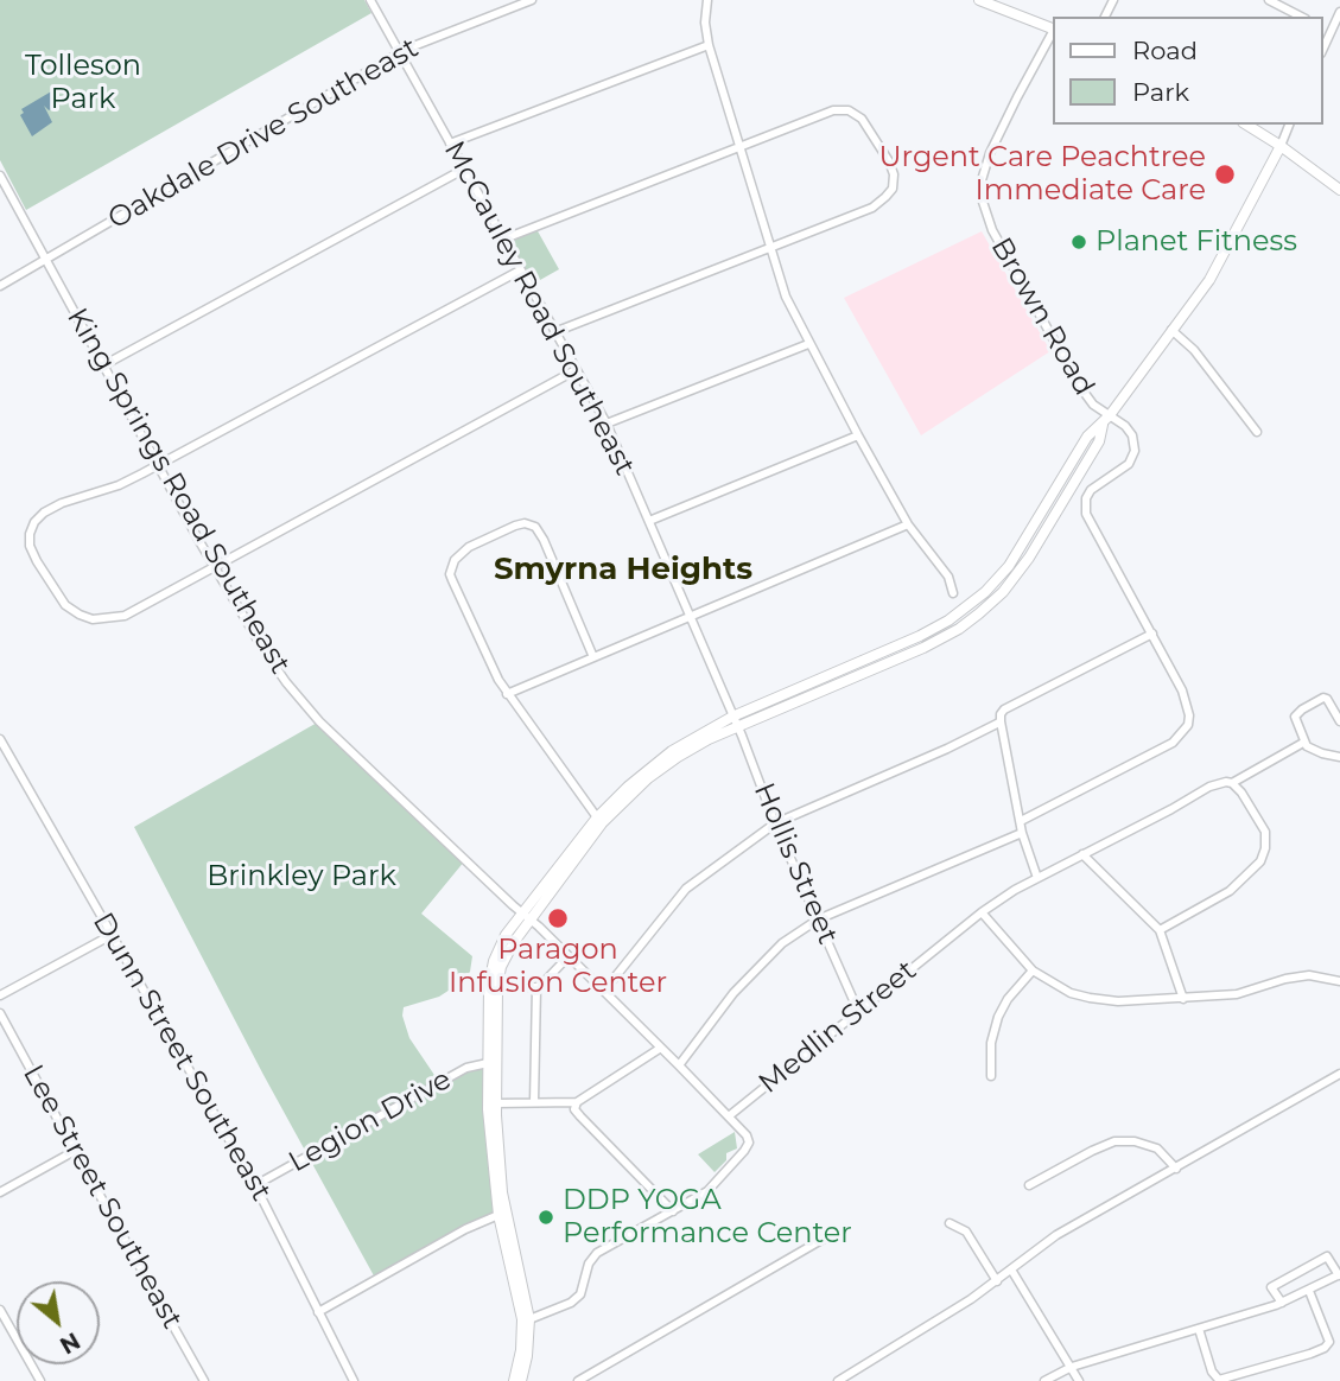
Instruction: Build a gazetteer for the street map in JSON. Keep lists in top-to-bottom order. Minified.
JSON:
{"streets":{"street":["Oakdale Drive Southeast","McCauley Road Southeast","Brown Road","King Springs Road Southeast","Hollis Street","Medlin Street","Dunn Street Southeast","Legion Drive","Lee Street Southeast"]},"crossings":[["Oakdale Drive Southeast","McCauley Road Southeast"],["Oakdale Drive Southeast","King Springs Road Southeast"],["McCauley Road Southeast","Hollis Street"],["King Springs Road Southeast","Medlin Street"],["Hollis Street","Medlin Street"],["Dunn Street Southeast","Legion Drive"]],"districts":["Smyrna Heights"],"parks":["Tolleson Park","Brinkley Park"],"places":["Urgent Care Peachtree Immediate Care","Planet Fitness","Paragon Infusion Center","DDP YOGA Performance Center"],"legend":["Road","Park"],"north":"bottom right"}
